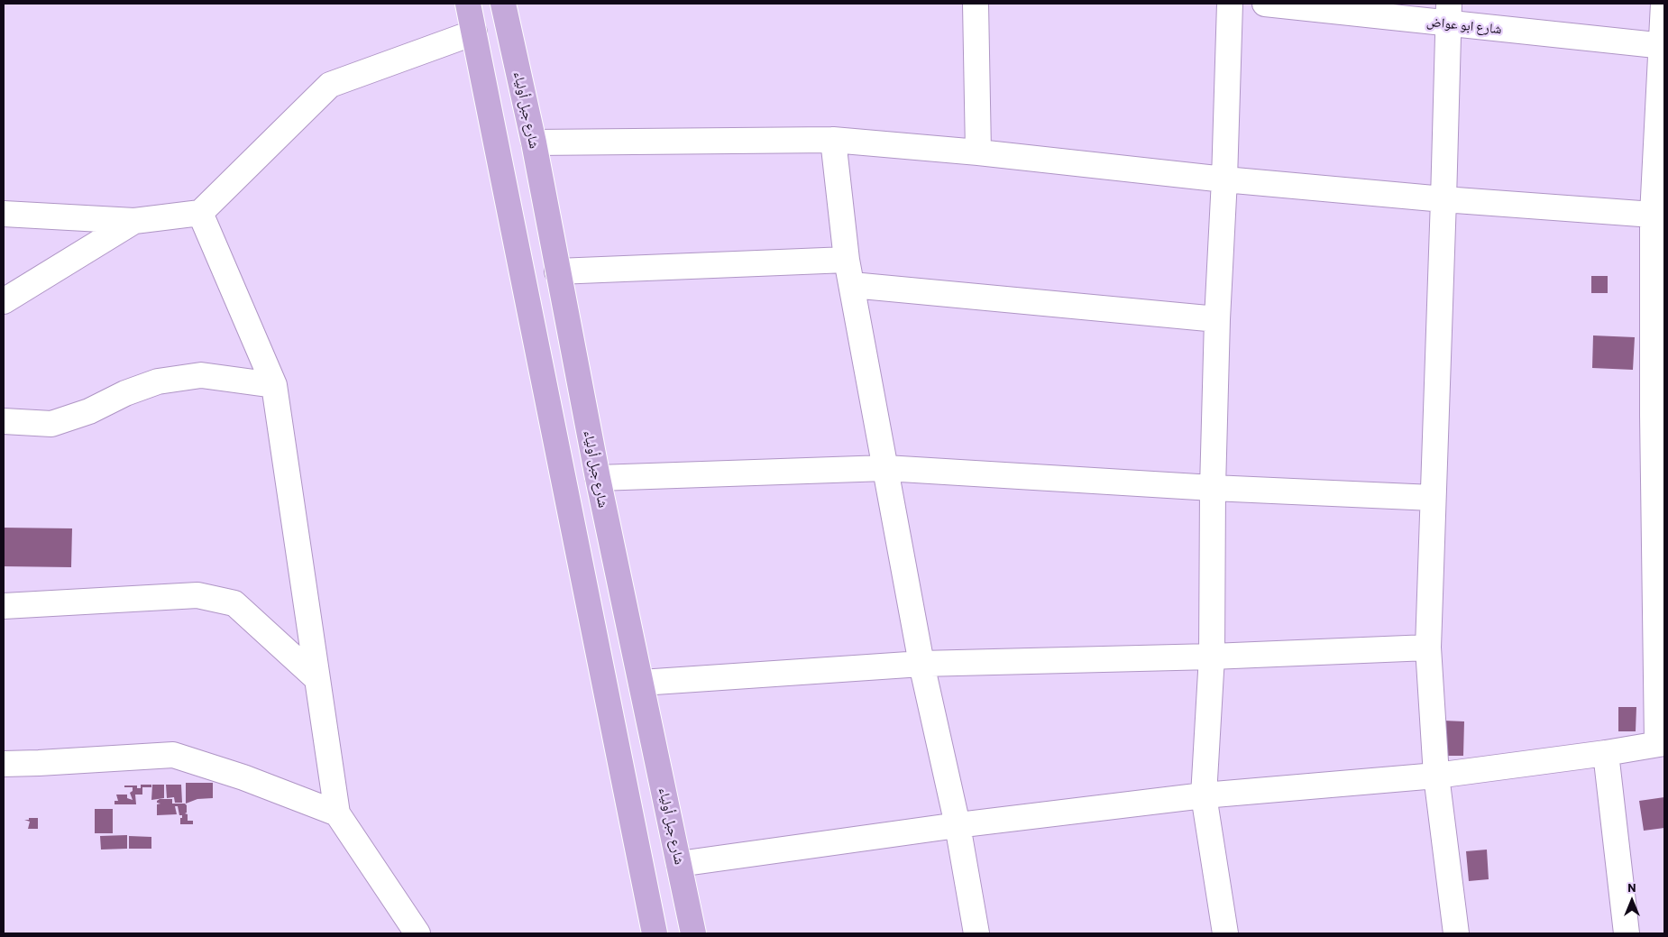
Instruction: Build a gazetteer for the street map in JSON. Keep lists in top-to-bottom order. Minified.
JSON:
{"streets":{"main road":["شارع جبل أولياء"],"street":["شارع ابو عواض"]},"north":"top"}
